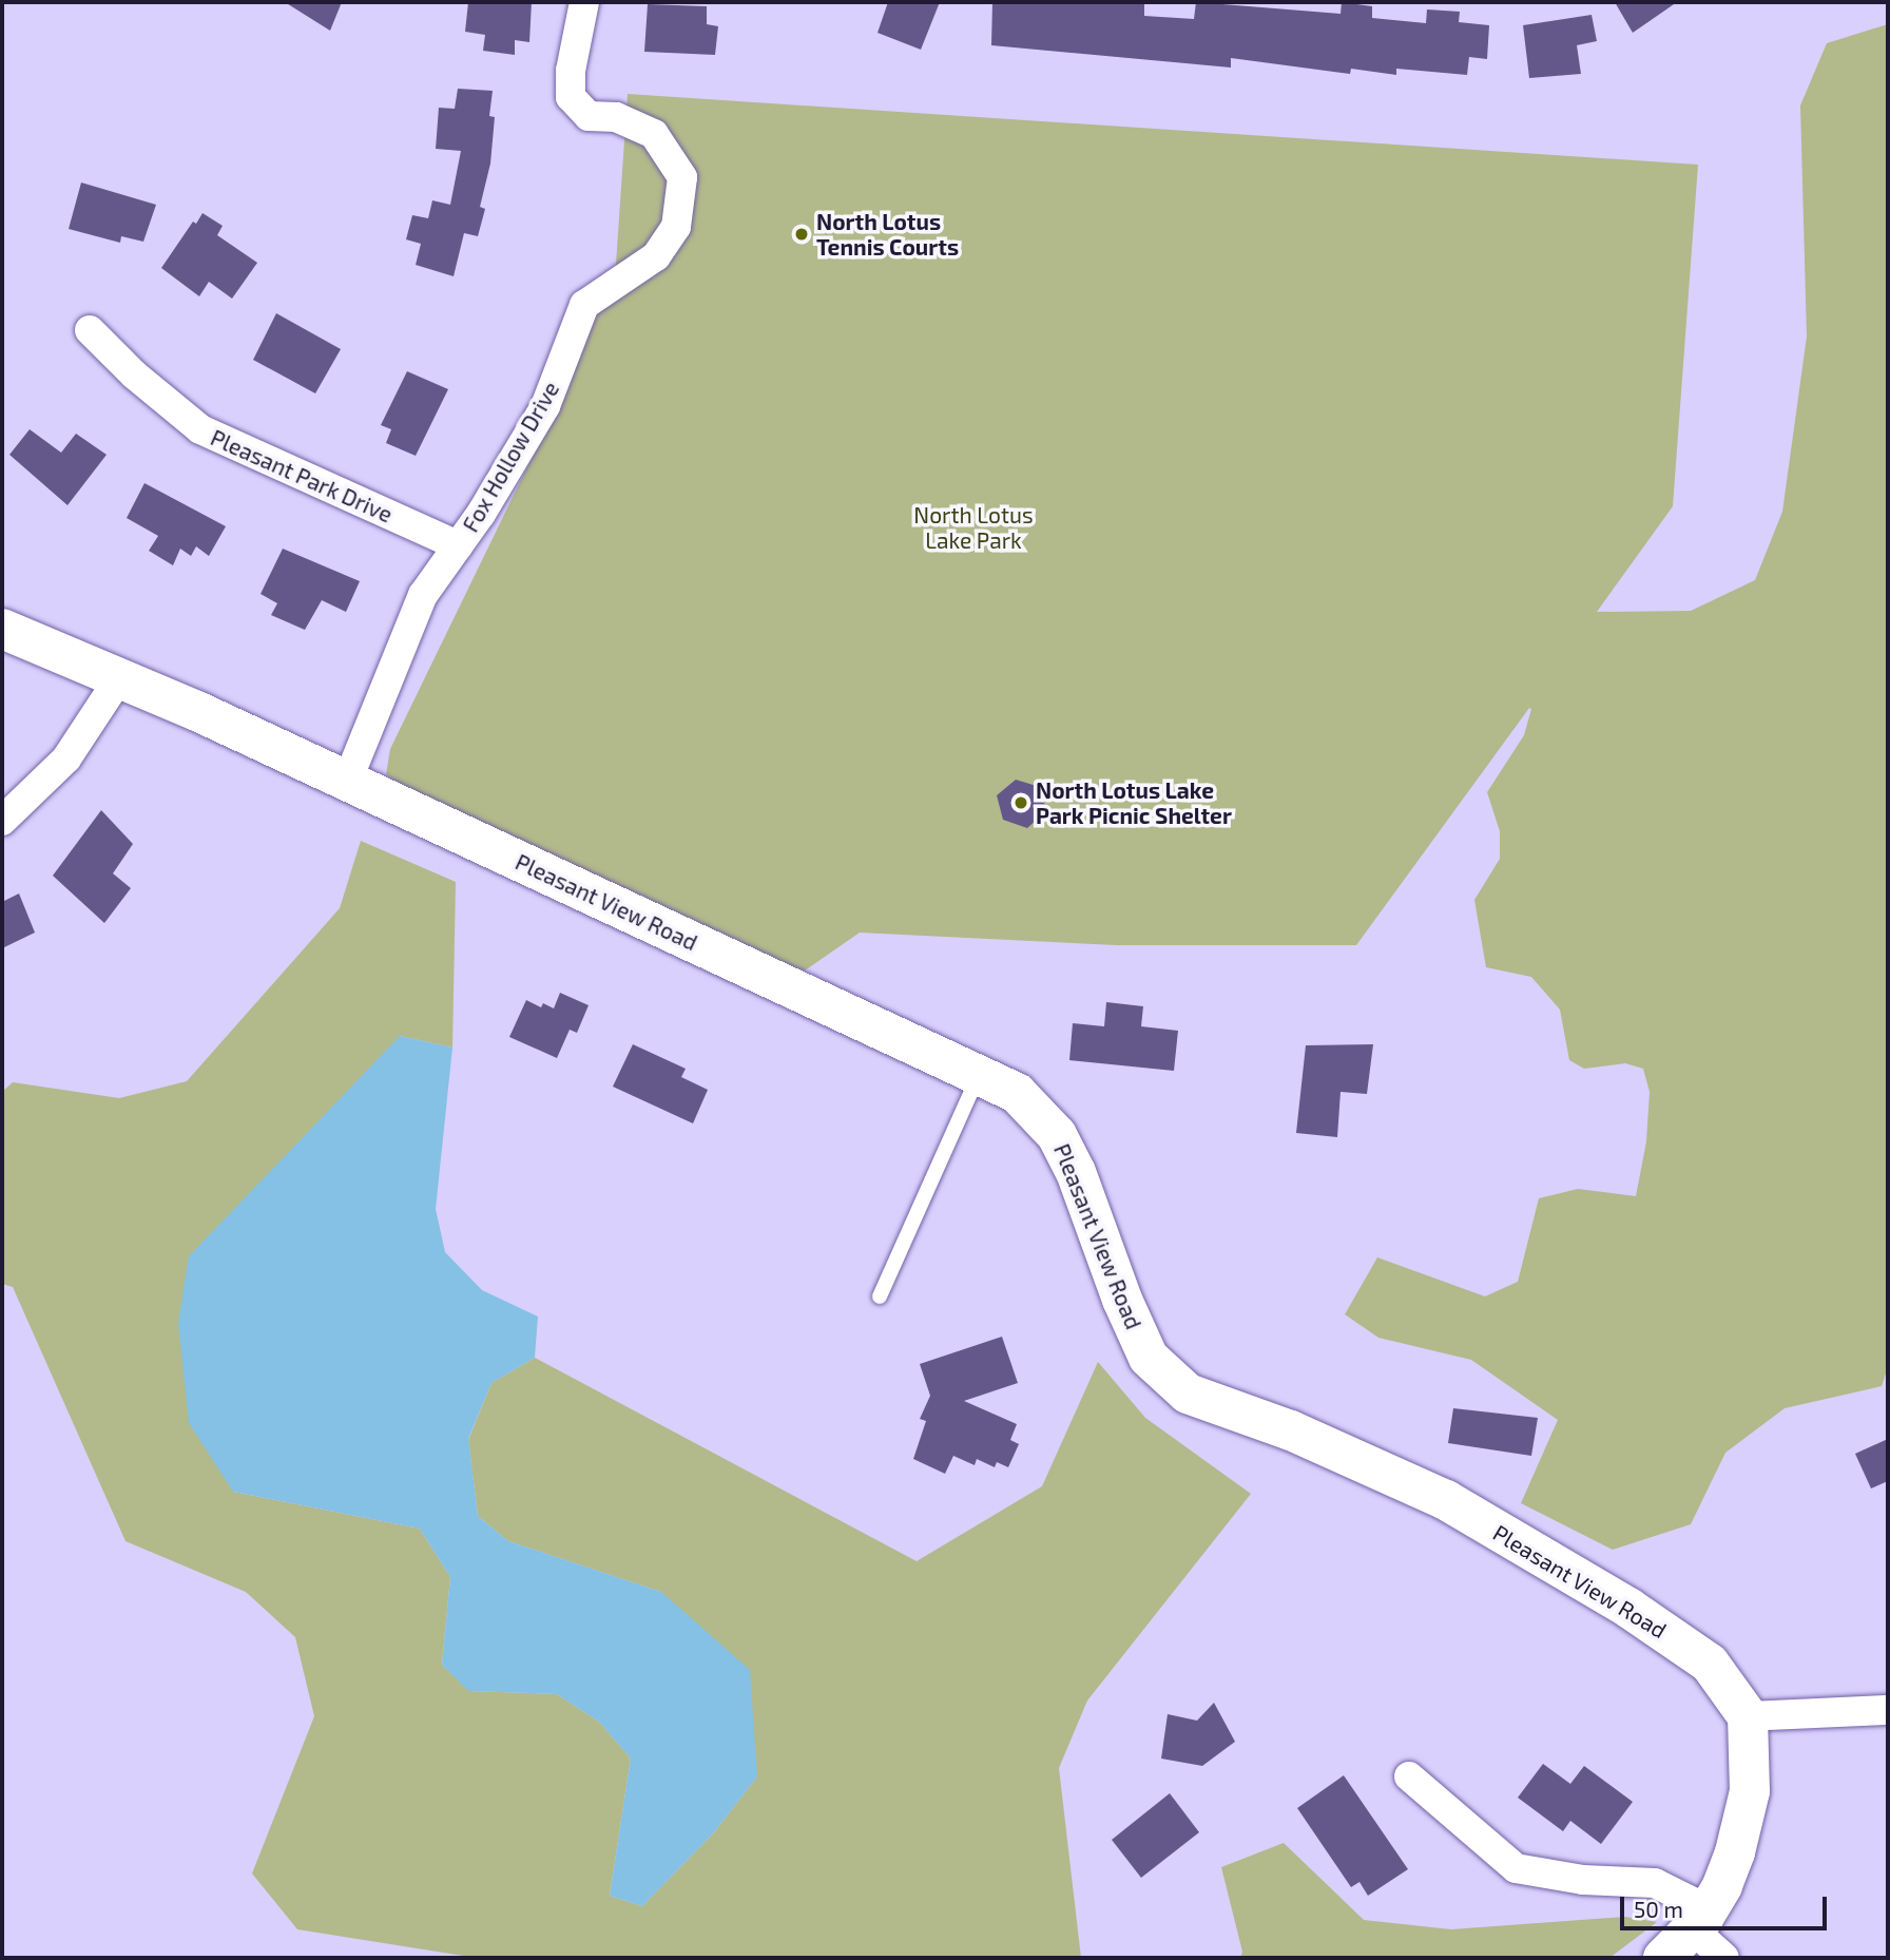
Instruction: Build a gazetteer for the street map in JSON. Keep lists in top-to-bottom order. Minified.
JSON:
{"streets":{"street":["Fox Hollow Drive","Pleasant Park Drive","Pleasant View Road"]},"crossings":[["Fox Hollow Drive","Pleasant Park Drive"],["Fox Hollow Drive","Pleasant View Road"]],"parks":["North Lotus Lake Park"],"places":["North Lotus Tennis Courts","North Lotus Lake Park Picnic Shelter"],"scale_bar":"50 m"}
